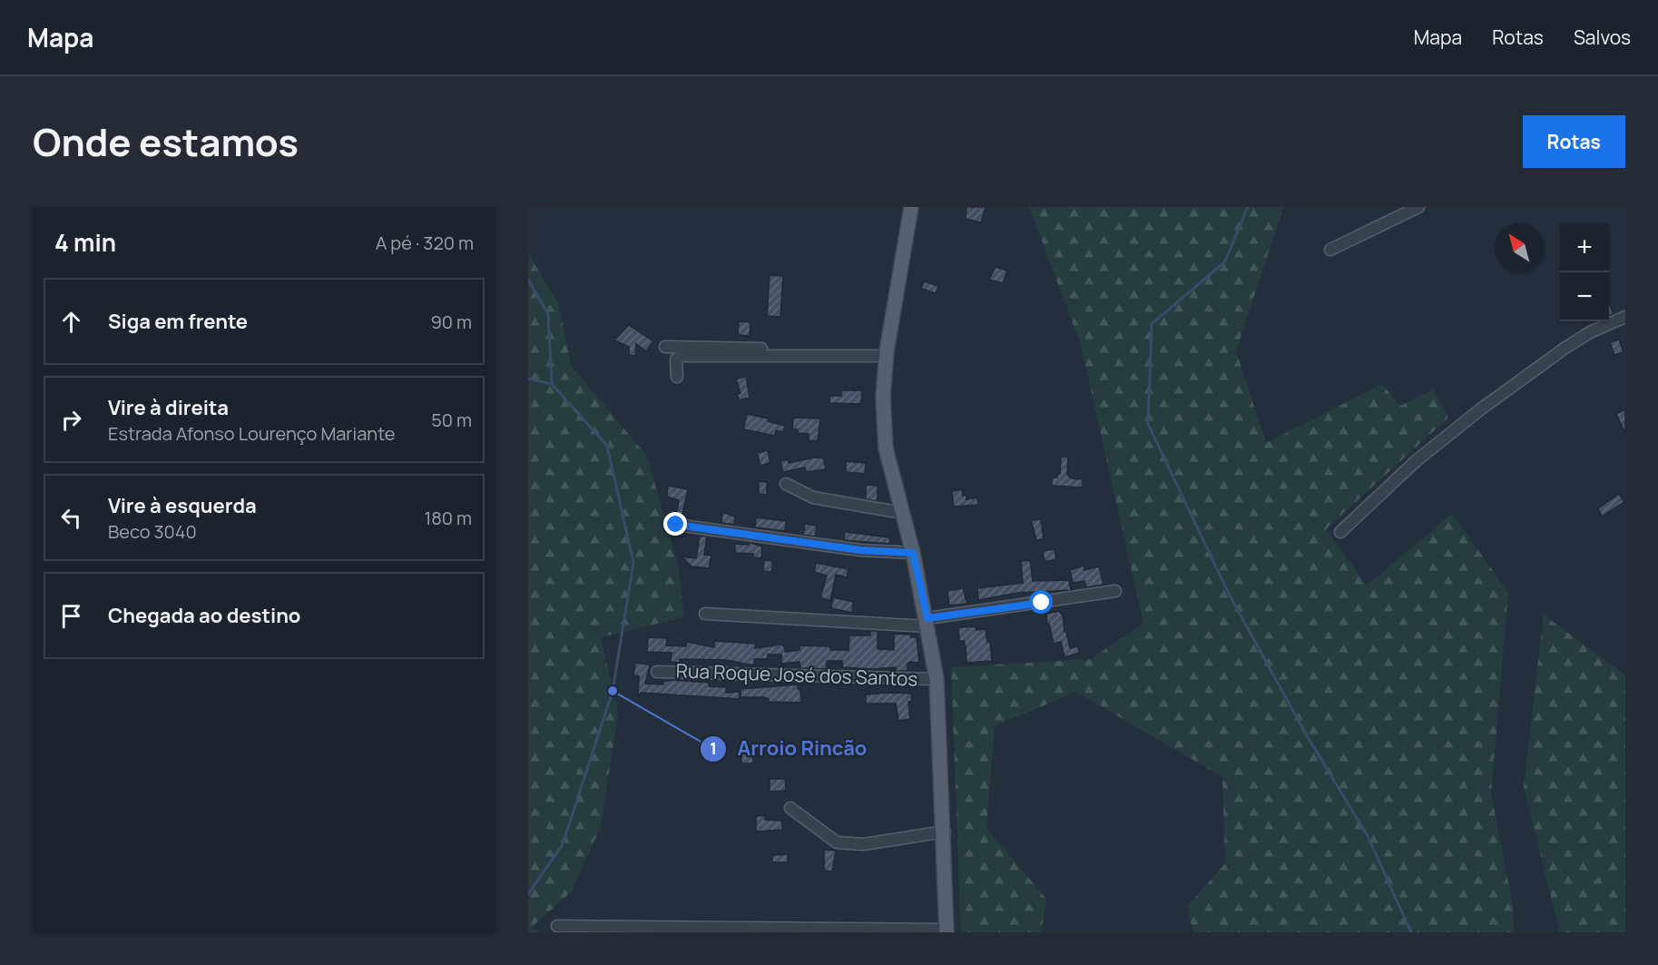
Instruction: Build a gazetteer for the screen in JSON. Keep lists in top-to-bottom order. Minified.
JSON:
{"streets":{"street":["Rua Roque José dos Santos"]},"places":["Arroio Rincão"],"north":"top left","page":{"header":"Mapa","nav":["Mapa","Rotas","Salvos"],"title":"Onde estamos","buttons":"Rotas","heading":["4 min","A pé · 320 m"],"map_buttons":["+","−"],"list":[["Siga em frente","90 m"],["Vire à direita","Estrada Afonso Lourenço Mariante","50 m"],["Vire à esquerda","Beco 3040","180 m"],"Chegada ao destino"]}}
